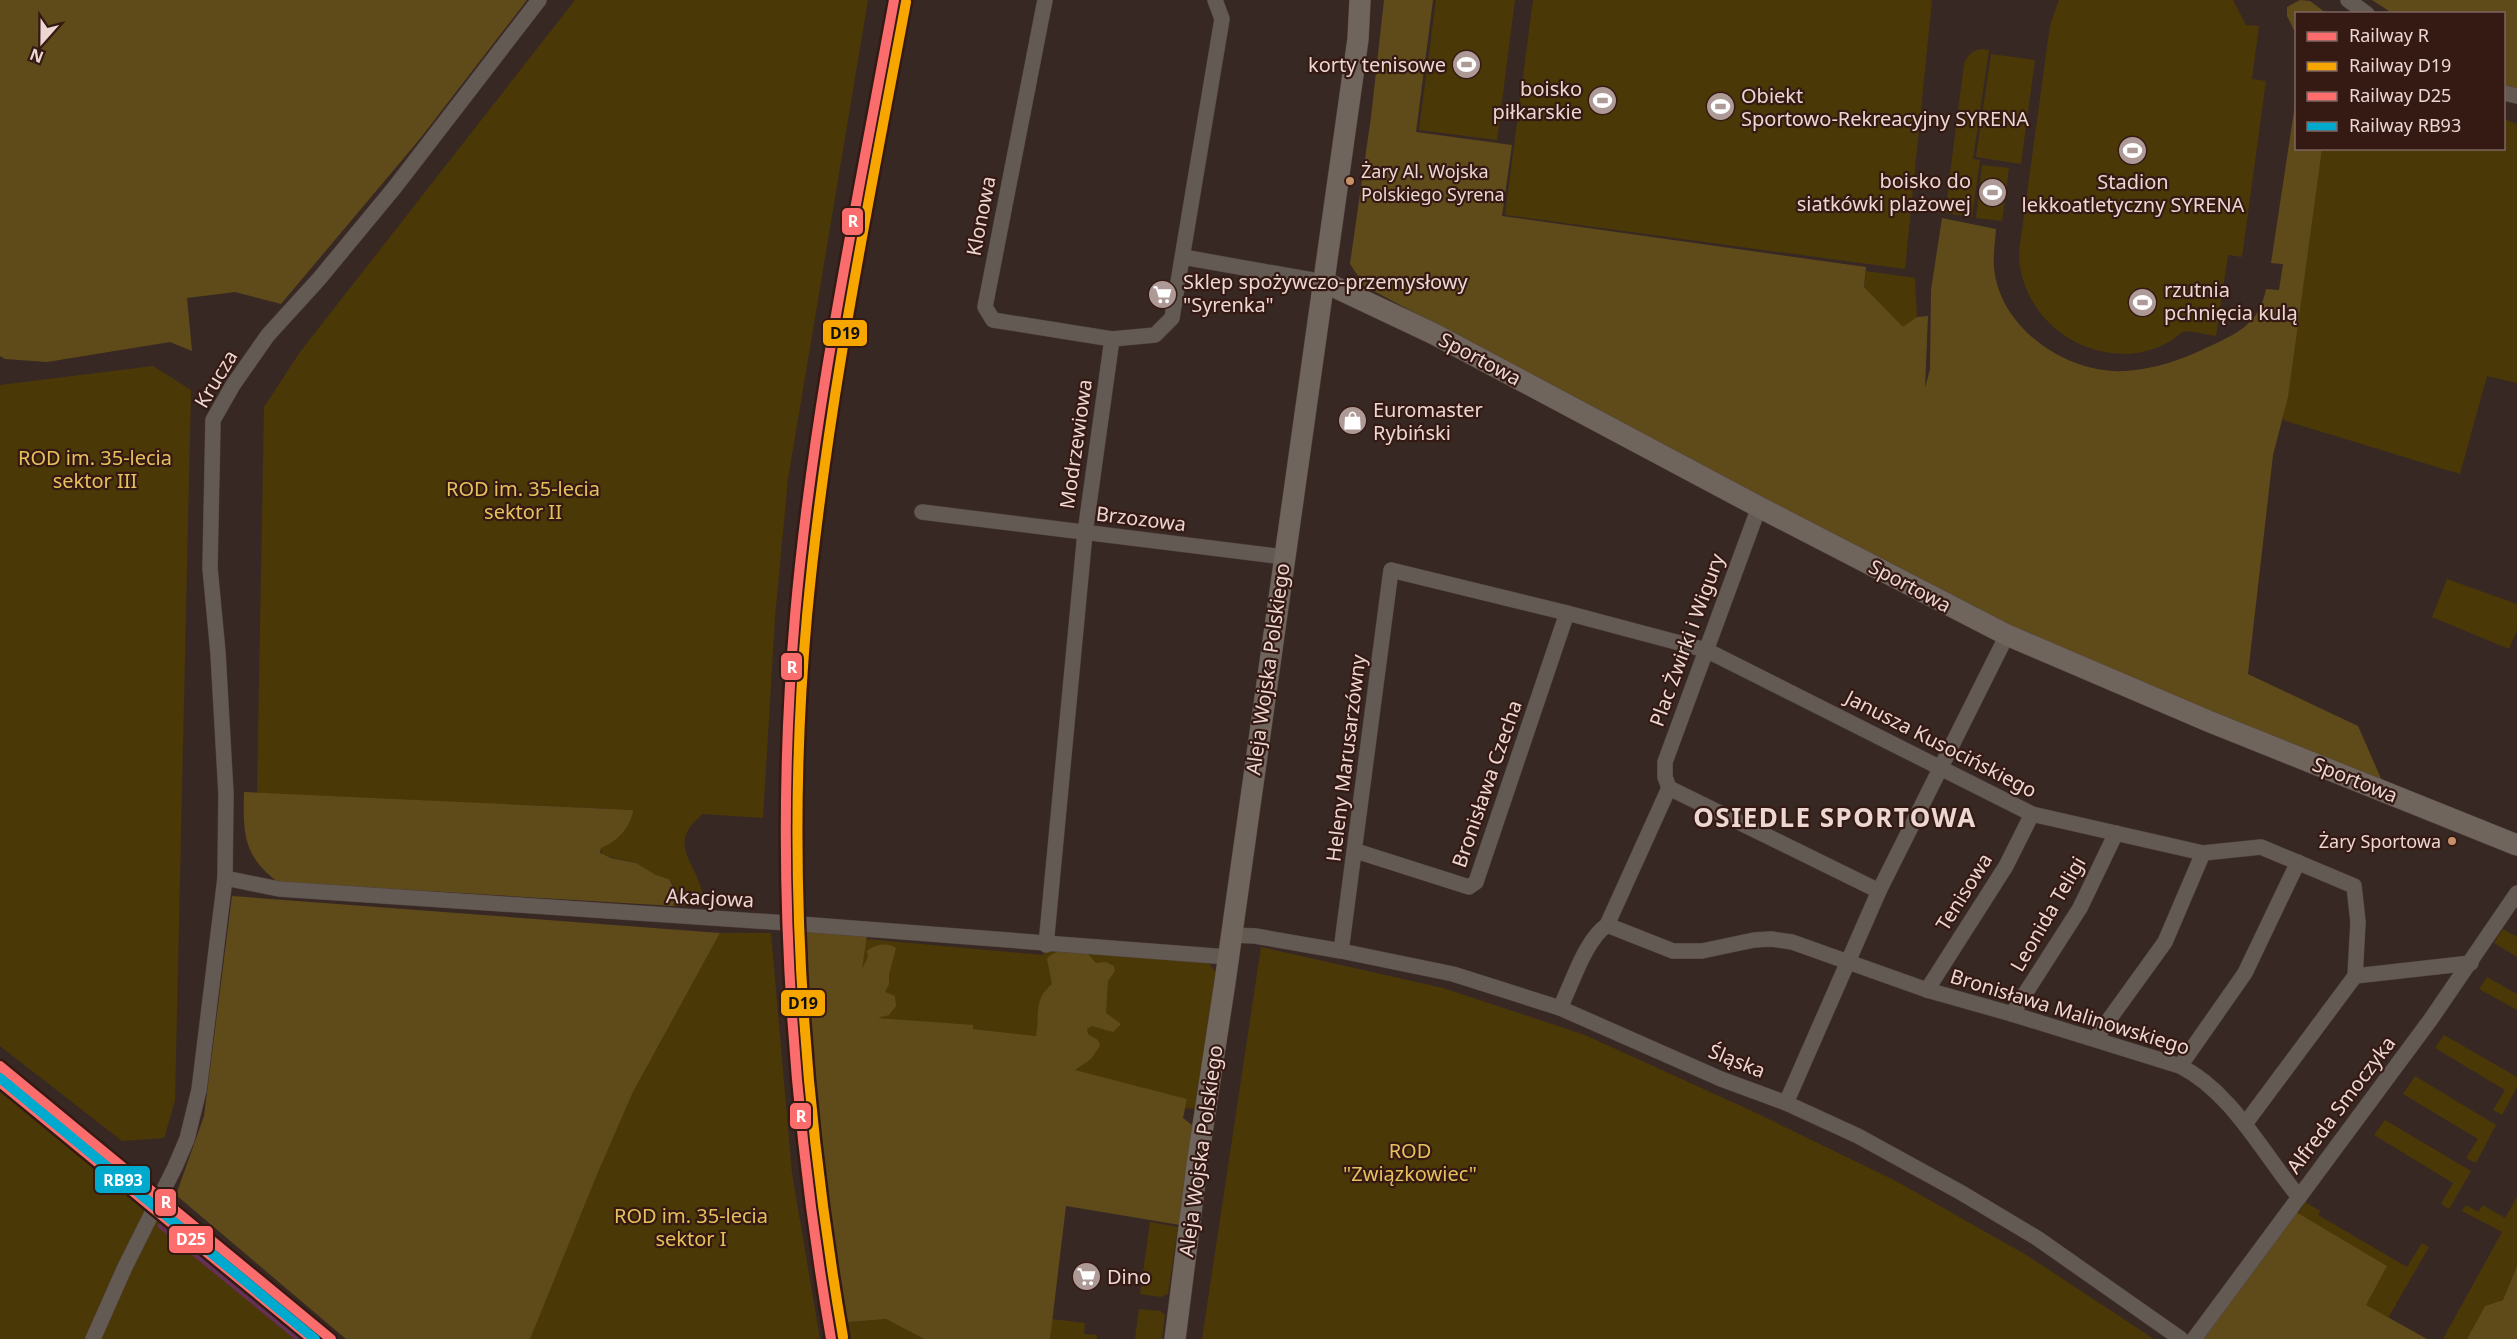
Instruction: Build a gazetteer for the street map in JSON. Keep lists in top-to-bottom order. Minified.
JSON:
{"streets":{"street":["Klonowa","Sportowa","Krucza","Modrzewiowa","Brzozowa","Plac Żwirki i Wigury","Aleja Wojska Polskiego","Janusza Kusocińskiego","Heleny Marusarzówny","Bronisława Czecha","Tenisowa","Akacjowa","Leonida Teligi","Bronisława Malinowskiego","Śląska","Alfreda Smoczyka"]},"crossings":[["Klonowa","Modrzewiowa"],["Sportowa","Plac Żwirki i Wigury"],["Sportowa","Aleja Wojska Polskiego"],["Krucza","Akacjowa"],["Modrzewiowa","Brzozowa"],["Modrzewiowa","Akacjowa"],["Brzozowa","Aleja Wojska Polskiego"],["Plac Żwirki i Wigury","Janusza Kusocińskiego"],["Plac Żwirki i Wigury","Bronisława Malinowskiego"],["Plac Żwirki i Wigury","Śląska"],["Aleja Wojska Polskiego","Akacjowa"],["Aleja Wojska Polskiego","Śląska"],["Janusza Kusocińskiego","Heleny Marusarzówny"],["Janusza Kusocińskiego","Bronisława Czecha"],["Janusza Kusocińskiego","Tenisowa"],["Janusza Kusocińskiego","Leonida Teligi"],["Heleny Marusarzówny","Bronisława Czecha"],["Heleny Marusarzówny","Śląska"],["Tenisowa","Bronisława Malinowskiego"],["Leonida Teligi","Bronisława Malinowskiego"],["Bronisława Malinowskiego","Alfreda Smoczyka"]],"districts":["OSIEDLE SPORTOWA"],"parks":["ROD im. 35-lecia sektor III","ROD im. 35-lecia sektor II","ROD \"Związkowiec\"","ROD im. 35-lecia sektor I"],"places":{"sports":["korty tenisowe","boisko piłkarskie","Obiekt Sportowo-Rekreacyjny SYRENA","Stadion lekkoatletyczny SYRENA","boisko do siatkówki plażowej","rzutnia pchnięcia kulą"],"other":["Żary Al. Wojska Polskiego Syrena","Żary Sportowa"],"supermarket":["Sklep spożywczo-przemysłowy \"Syrenka\"","Dino"],"shop":["Euromaster Rybiński"]},"lines":["rail line R","rail line D19","rail line RB93","rail line D25"],"legend":["Railway R","Railway D19","Railway D25","Railway RB93"],"north":"bottom"}
